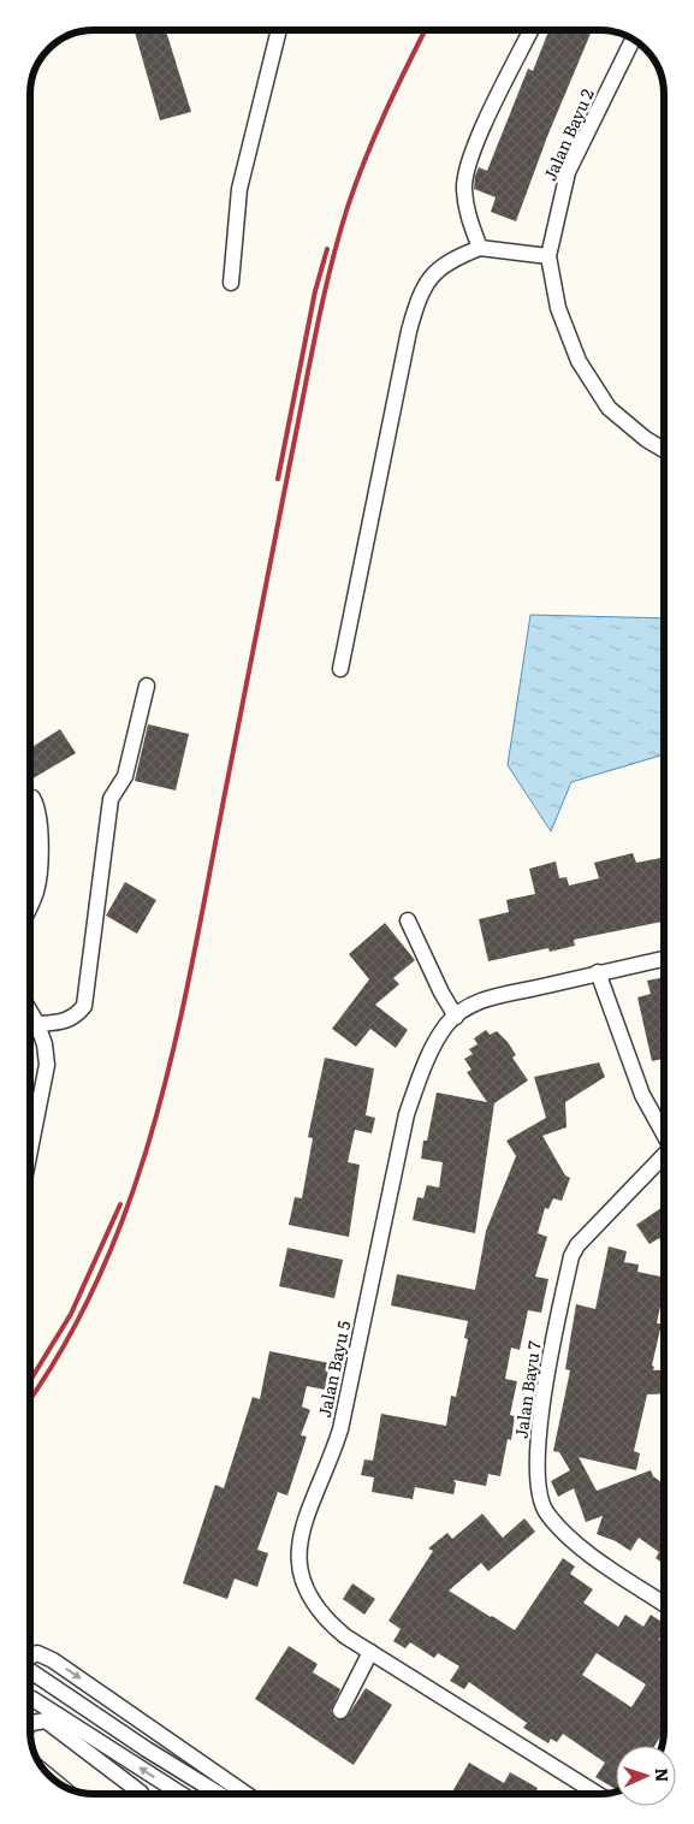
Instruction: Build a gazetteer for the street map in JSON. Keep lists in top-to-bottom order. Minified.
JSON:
{"streets":{"street":["Jalan Bayu 2","Jalan Bayu 5","Jalan Bayu 7"]},"north":"right"}
